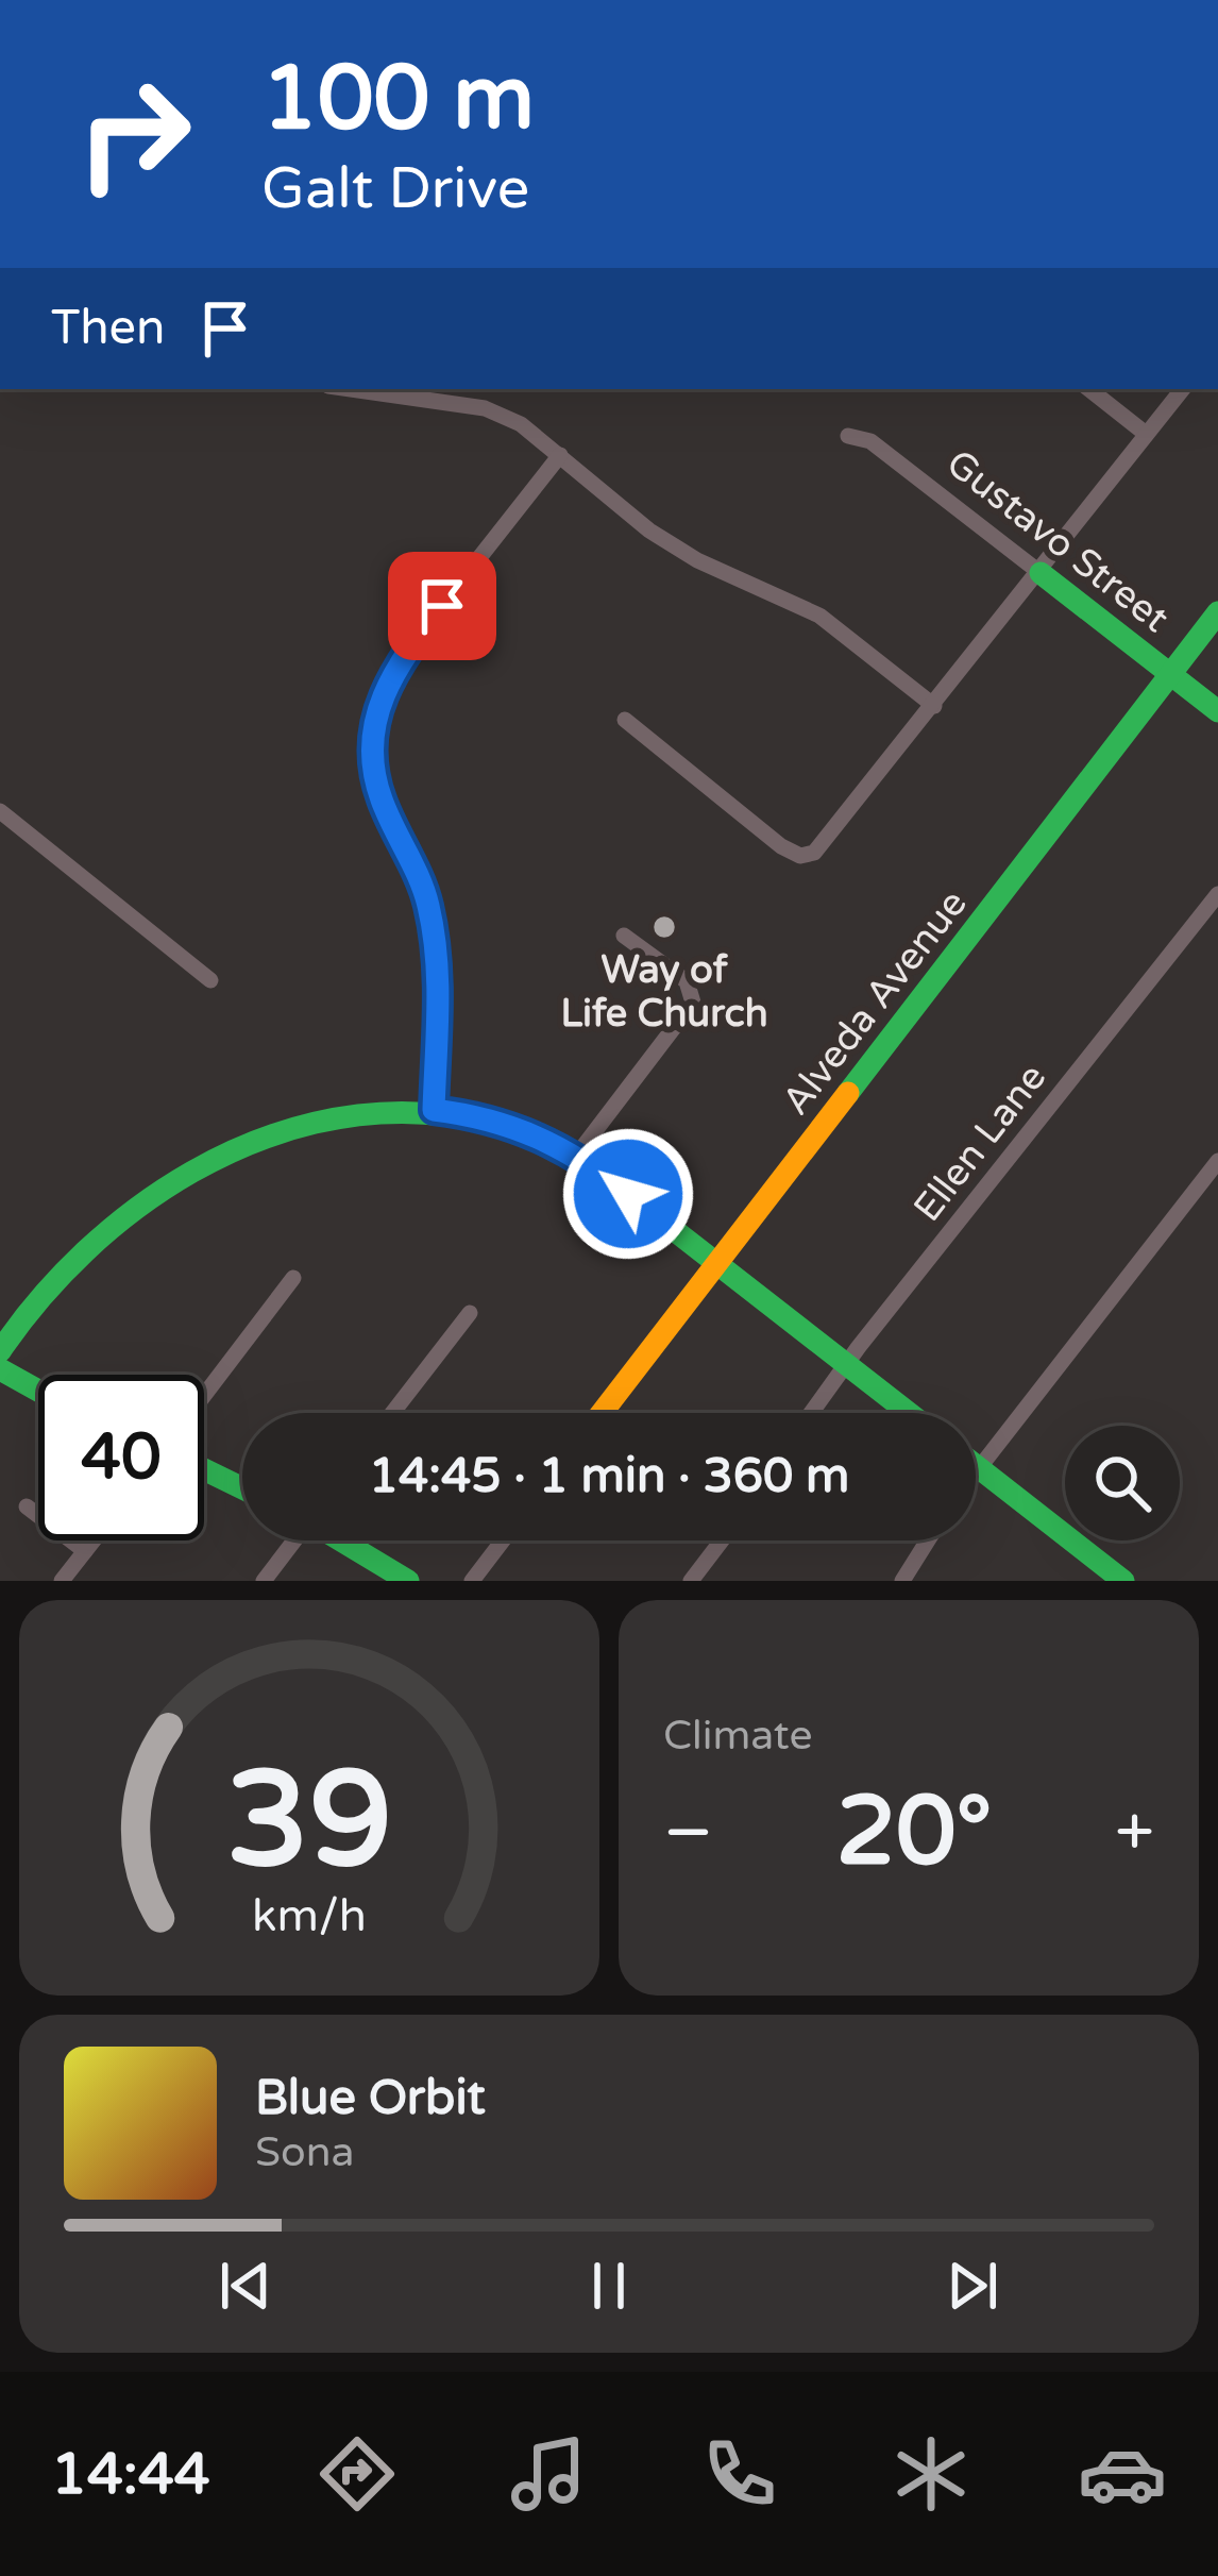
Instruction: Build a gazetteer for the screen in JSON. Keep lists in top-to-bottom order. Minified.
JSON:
{"streets":{"street":["Gustavo Street","Alveda Avenue","Ellen Lane"]},"crossings":[["Gustavo Street","Alveda Avenue"]],"places":["Way of Life Church"],"page":{"turn":["100 m","Galt Drive"],"then":"Then","limit":"40","trip":"14:45 · 1 min · 360 m","tile":"Climate","heat":["−","20°","+"],"song":["Blue Orbit","Sona"],"tabs":"14:44","gauge":["39","km/h"]}}
